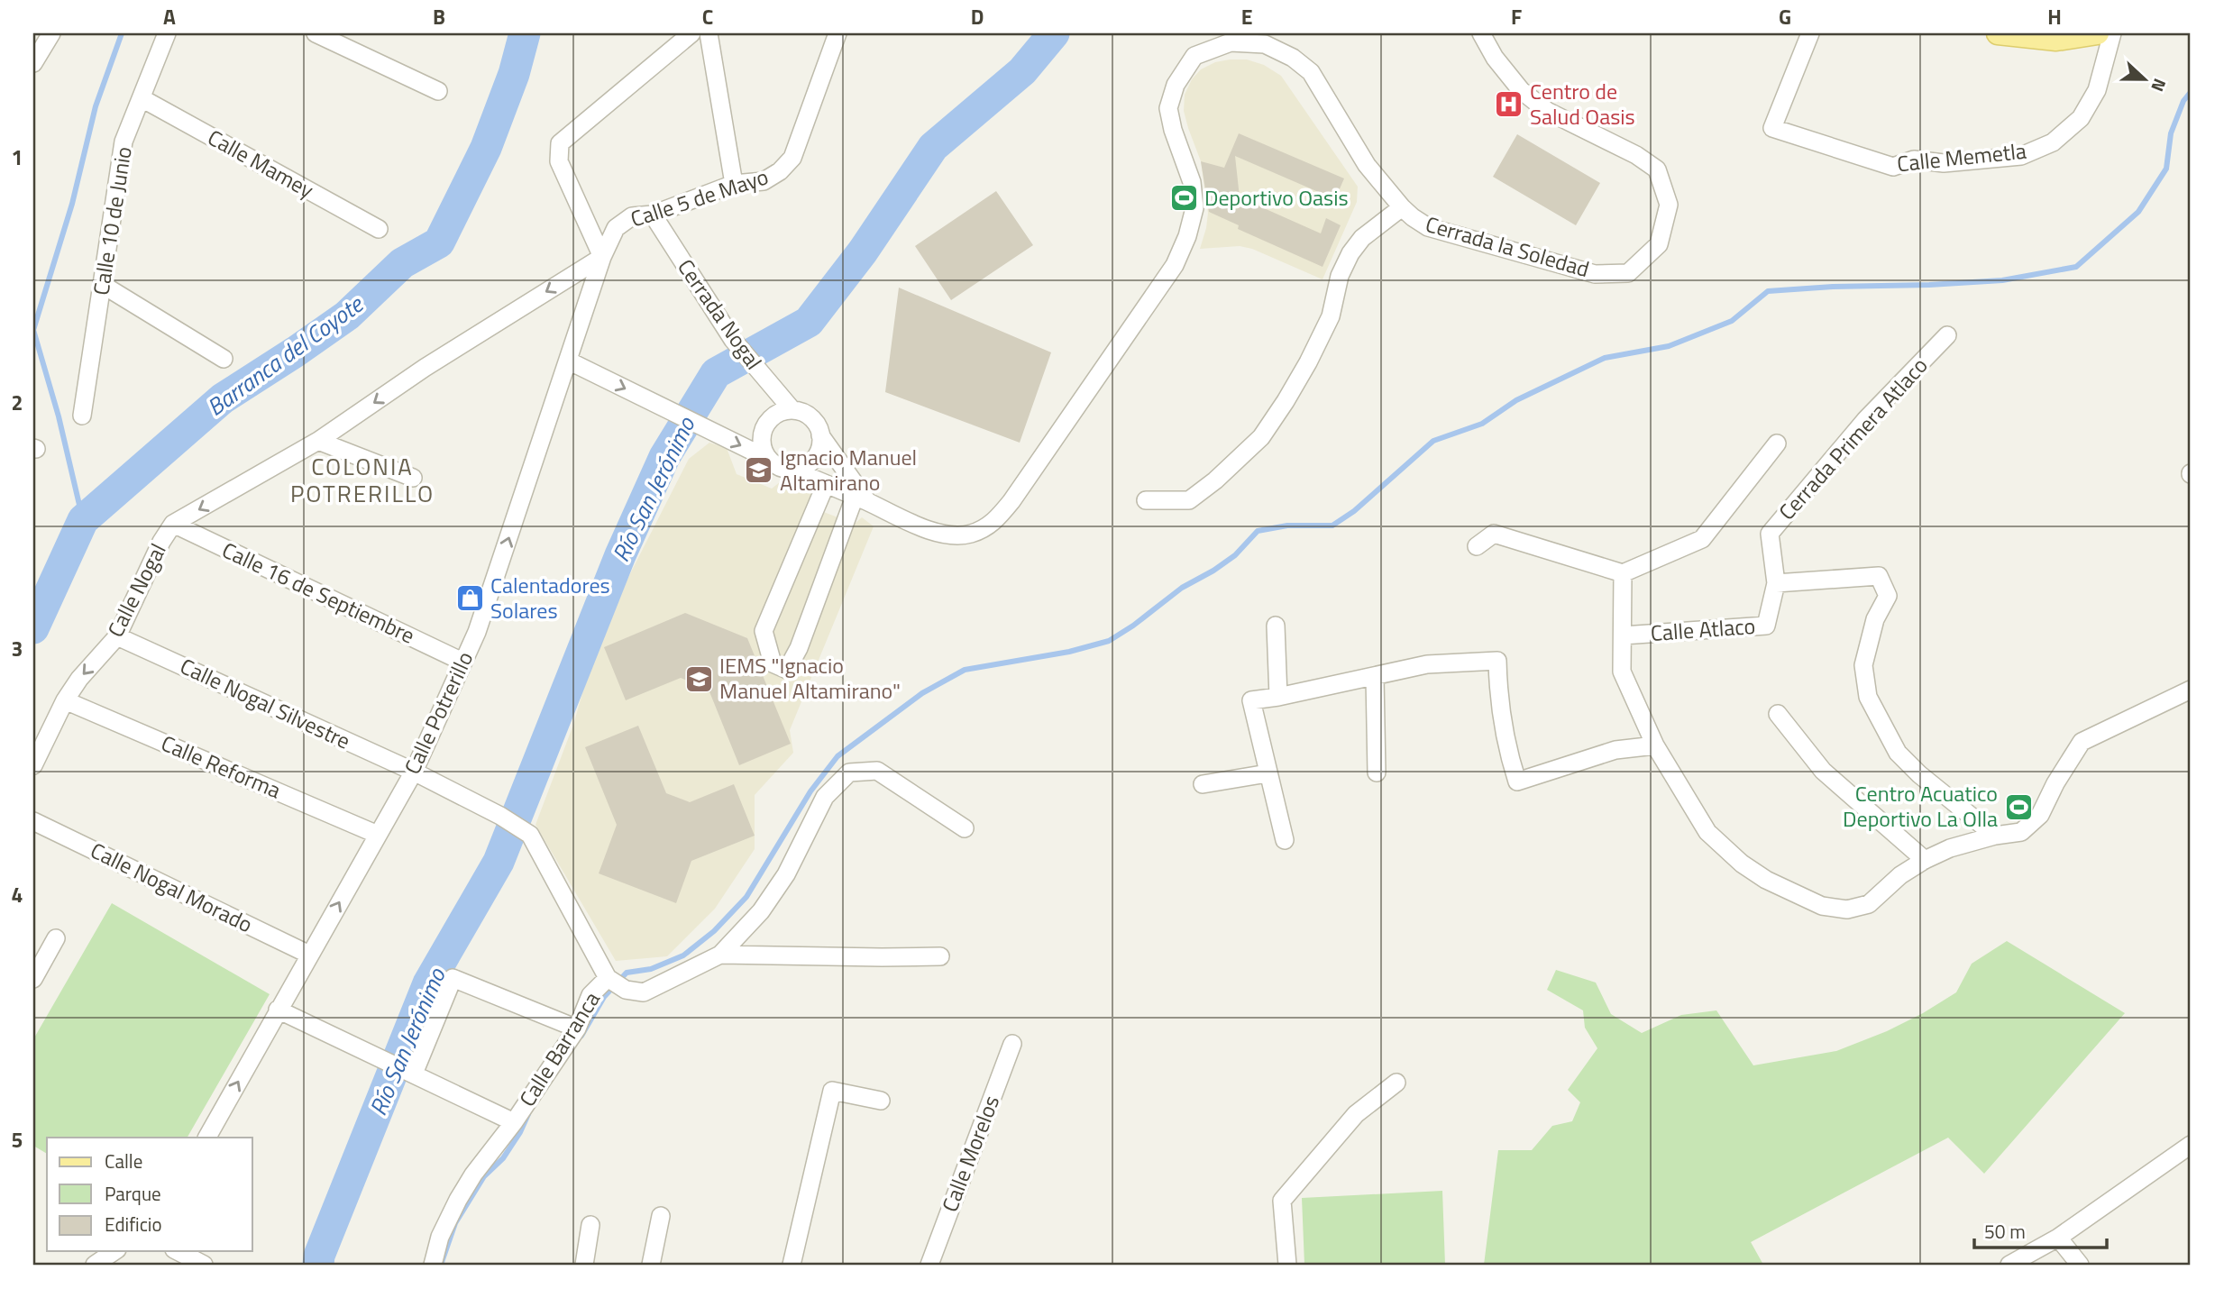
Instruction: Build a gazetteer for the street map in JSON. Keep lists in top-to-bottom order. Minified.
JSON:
{"streets":{"street":["Calle Memetla","Calle Mamey","Calle 5 de Mayo","Calle 10 de Junio","Cerrada la Soledad","Cerrada Nogal","Cerrada Primera Atlaco","Calle Nogal","Calle 16 de Septiembre","Calle Atlaco","Calle Nogal Silvestre","Calle Potrerillo","Calle Reforma","Calle Nogal Morado","Calle Barranca","Calle Morelos"]},"crossings":[["Calle Mamey","Calle 10 de Junio"],["Calle 5 de Mayo","Cerrada Nogal"],["Calle 5 de Mayo","Calle Nogal"],["Calle 5 de Mayo","Calle Potrerillo"],["Cerrada la Soledad","Cerrada Nogal"],["Cerrada Primera Atlaco","Calle Atlaco"],["Calle Nogal","Calle 16 de Septiembre"],["Calle Nogal","Calle Nogal Silvestre"],["Calle Nogal","Calle Potrerillo"],["Calle Nogal","Calle Reforma"],["Calle 16 de Septiembre","Calle Potrerillo"],["Calle Nogal Silvestre","Calle Potrerillo"],["Calle Nogal Silvestre","Calle Barranca"],["Calle Potrerillo","Calle Reforma"],["Calle Potrerillo","Calle Nogal Morado"]],"one_way":["Calle Nogal","Calle Potrerillo"],"districts":["COLONIA POTRERILLO"],"water":["Barranca del Coyote","Río San Jerónimo"],"places":{"hospital":["Centro de Salud Oasis"],"sports":["Deportivo Oasis","Centro Acuatico Deportivo La Olla"],"school or university":["Ignacio Manuel Altamirano","IEMS \"Ignacio Manuel Altamirano\""],"shop":["Calentadores Solares"]},"legend":["Calle","Parque","Edificio"],"scale_bar":"50 m","north":"right","grid":{"columns":["A","B","C","D","E","F","G","H"],"rows":["1","2","3","4","5"]}}
